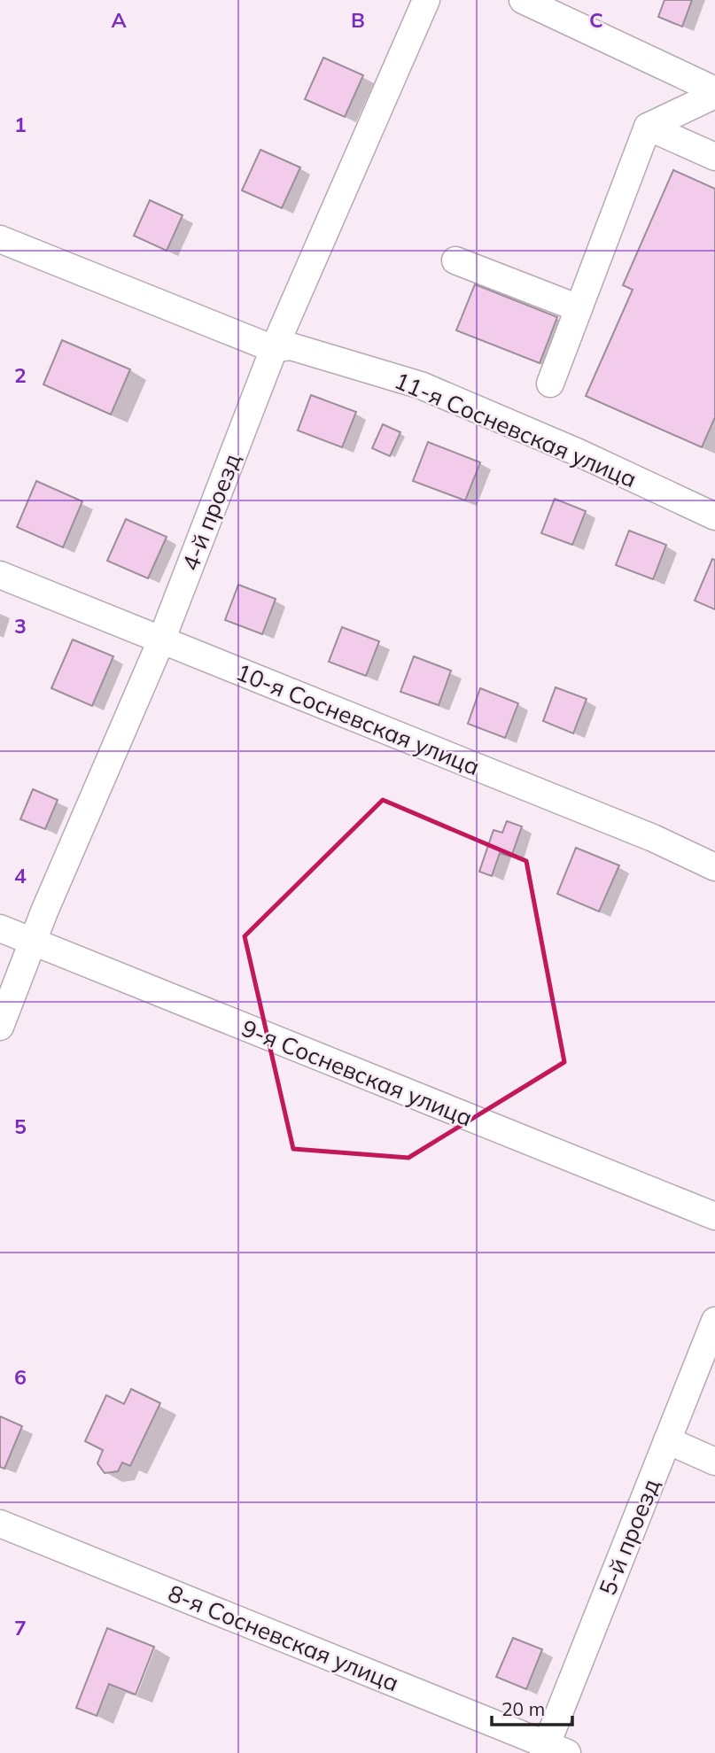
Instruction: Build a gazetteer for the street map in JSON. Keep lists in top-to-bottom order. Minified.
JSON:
{"streets":{"street":["11-я Сосневская улица","4-й проезд","10-я Сосневская улица","9-я Сосневская улица","5-й проезд","8-я Сосневская улица"]},"crossings":[["11-я Сосневская улица","4-й проезд"],["4-й проезд","10-я Сосневская улица"],["4-й проезд","9-я Сосневская улица"],["5-й проезд","8-я Сосневская улица"]],"scale_bar":"20 m","grid":{"columns":["A","B","C"],"rows":["1","2","3","4","5","6","7"]}}
